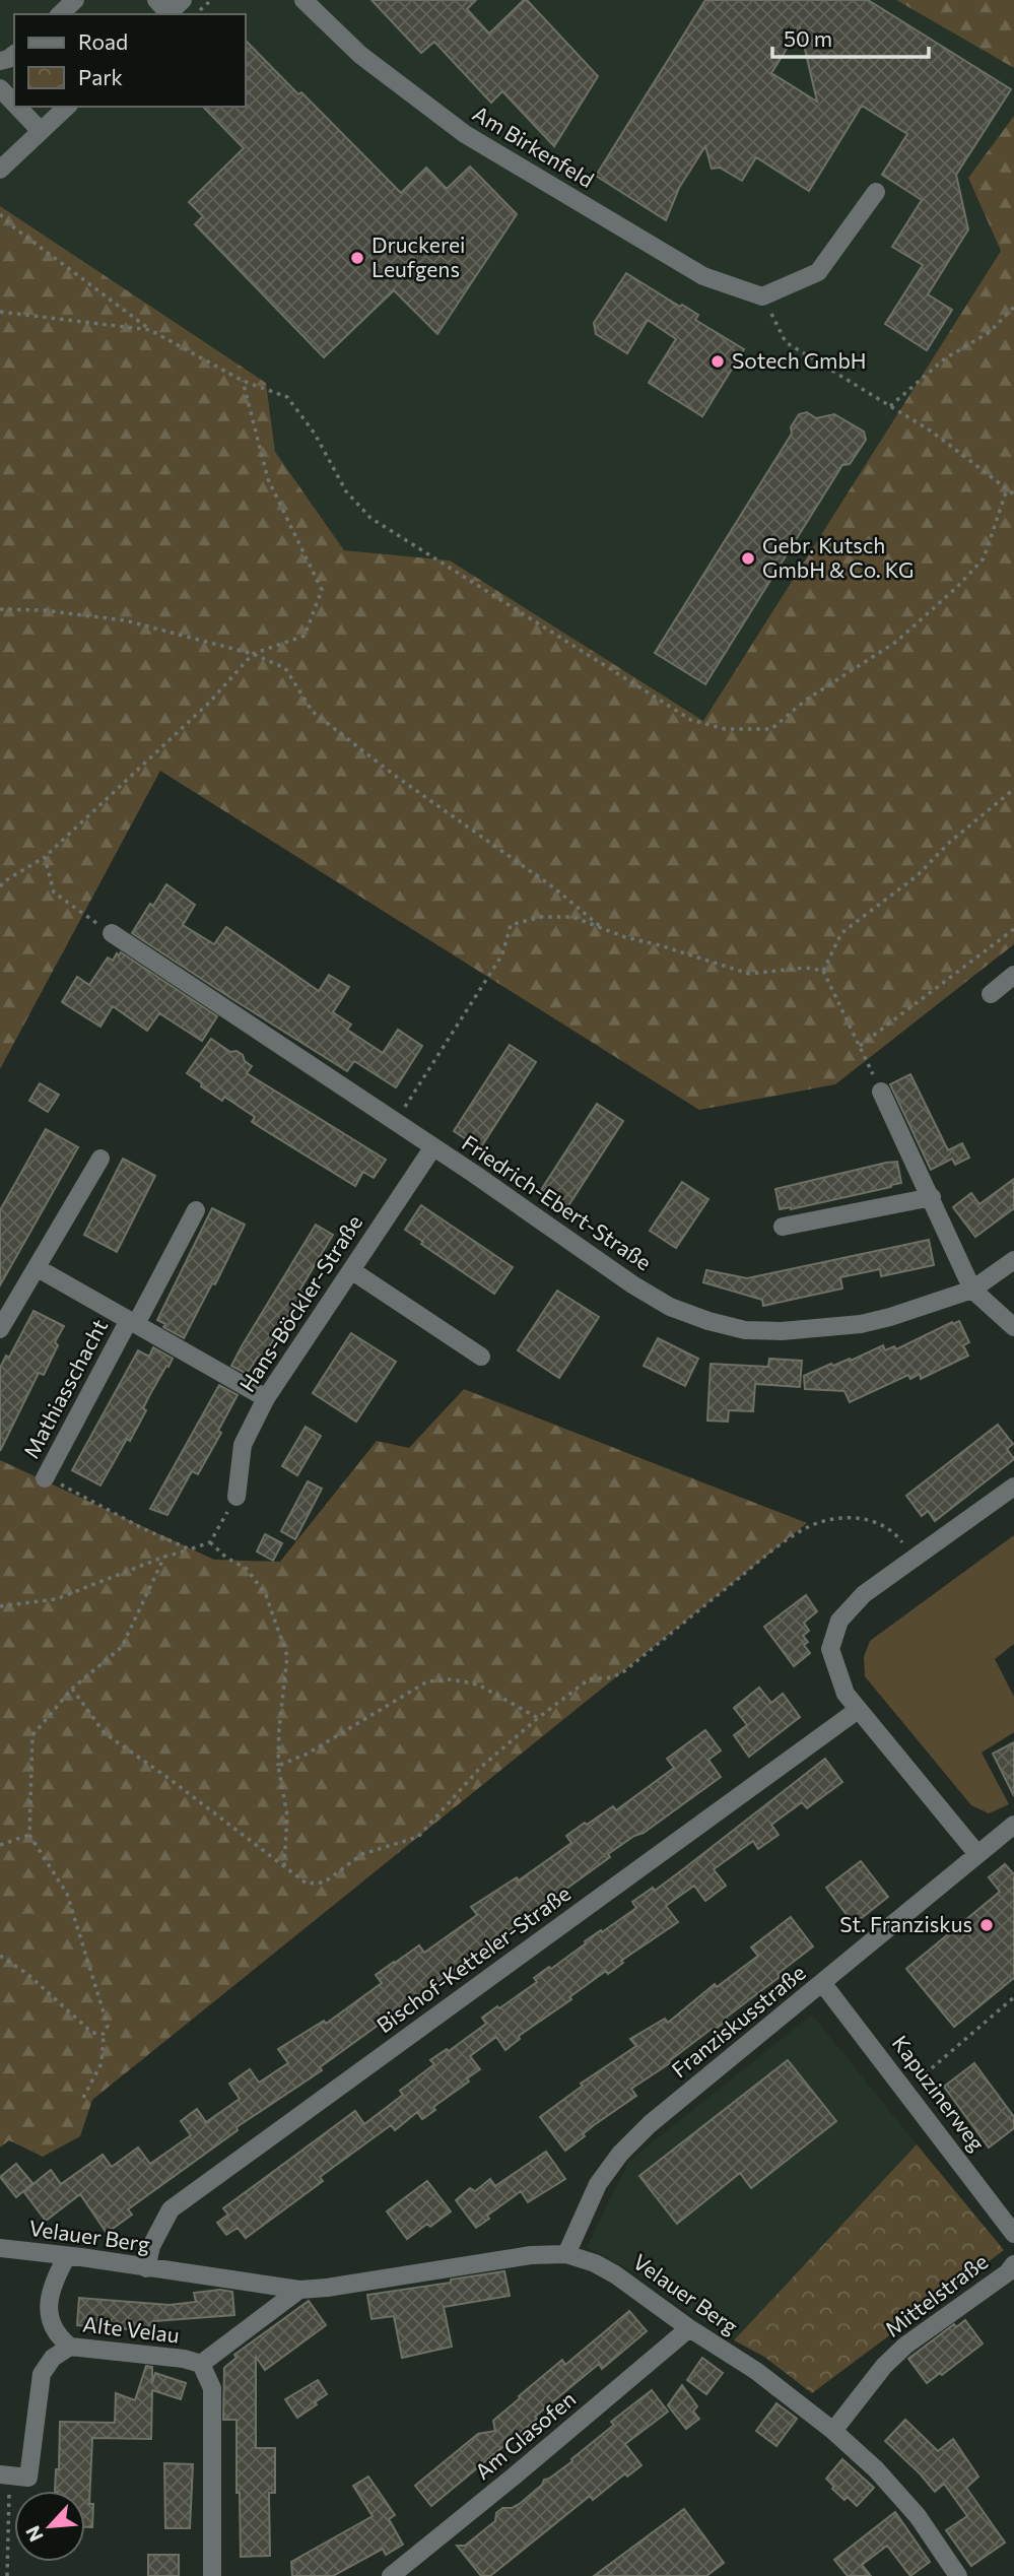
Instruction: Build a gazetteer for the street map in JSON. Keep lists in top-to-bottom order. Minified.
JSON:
{"streets":{"street":["Am Birkenfeld","Friedrich-Ebert-Straße","Hans-Böckler-Straße","Mathiasschacht","Bischof-Ketteler-Straße","Franziskusstraße","Kapuzinerweg","Velauer Berg","Mittelstraße","Alte Velau","Am Glasofen"]},"crossings":[["Friedrich-Ebert-Straße","Hans-Böckler-Straße"],["Hans-Böckler-Straße","Mathiasschacht"],["Bischof-Ketteler-Straße","Velauer Berg"],["Franziskusstraße","Kapuzinerweg"],["Franziskusstraße","Velauer Berg"],["Velauer Berg","Mittelstraße"],["Velauer Berg","Alte Velau"],["Velauer Berg","Am Glasofen"]],"places":["Druckerei Leufgens","Sotech GmbH","Gebr. Kutsch GmbH & Co. KG","St. Franziskus"],"legend":["Road","Park"],"scale_bar":"50 m","north":"bottom left"}
